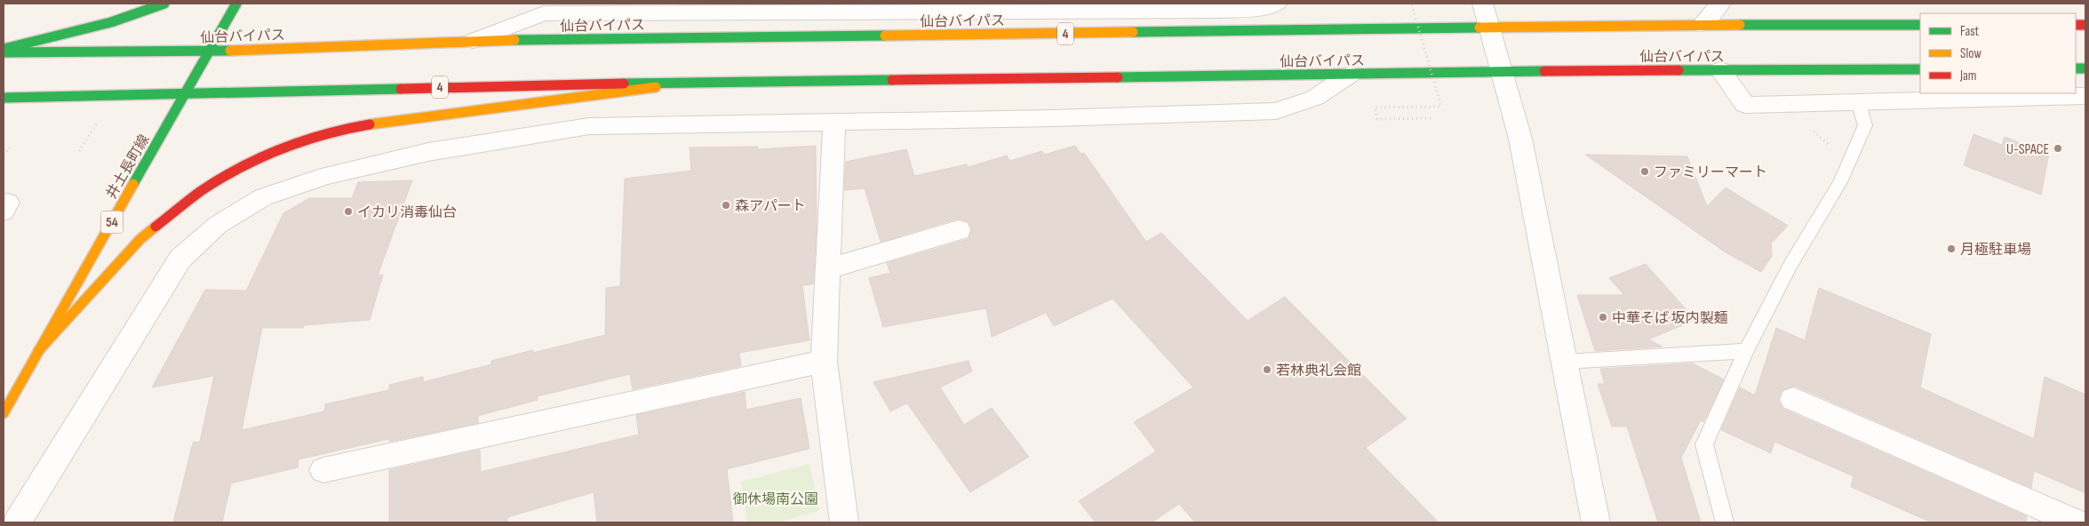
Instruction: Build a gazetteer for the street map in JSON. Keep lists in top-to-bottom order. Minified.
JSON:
{"streets":{"main road":["仙台バイパス","4","井土長町線","54"]},"crossings":[["仙台バイパス","井土長町線"]],"parks":["御休場南公園"],"places":["U-SPACE","ファミリーマート","森アパート","イカリ消毒仙台","月極駐車場","中華そば 坂内製麺","若林典礼会館"],"legend":["Fast","Slow","Jam"]}
